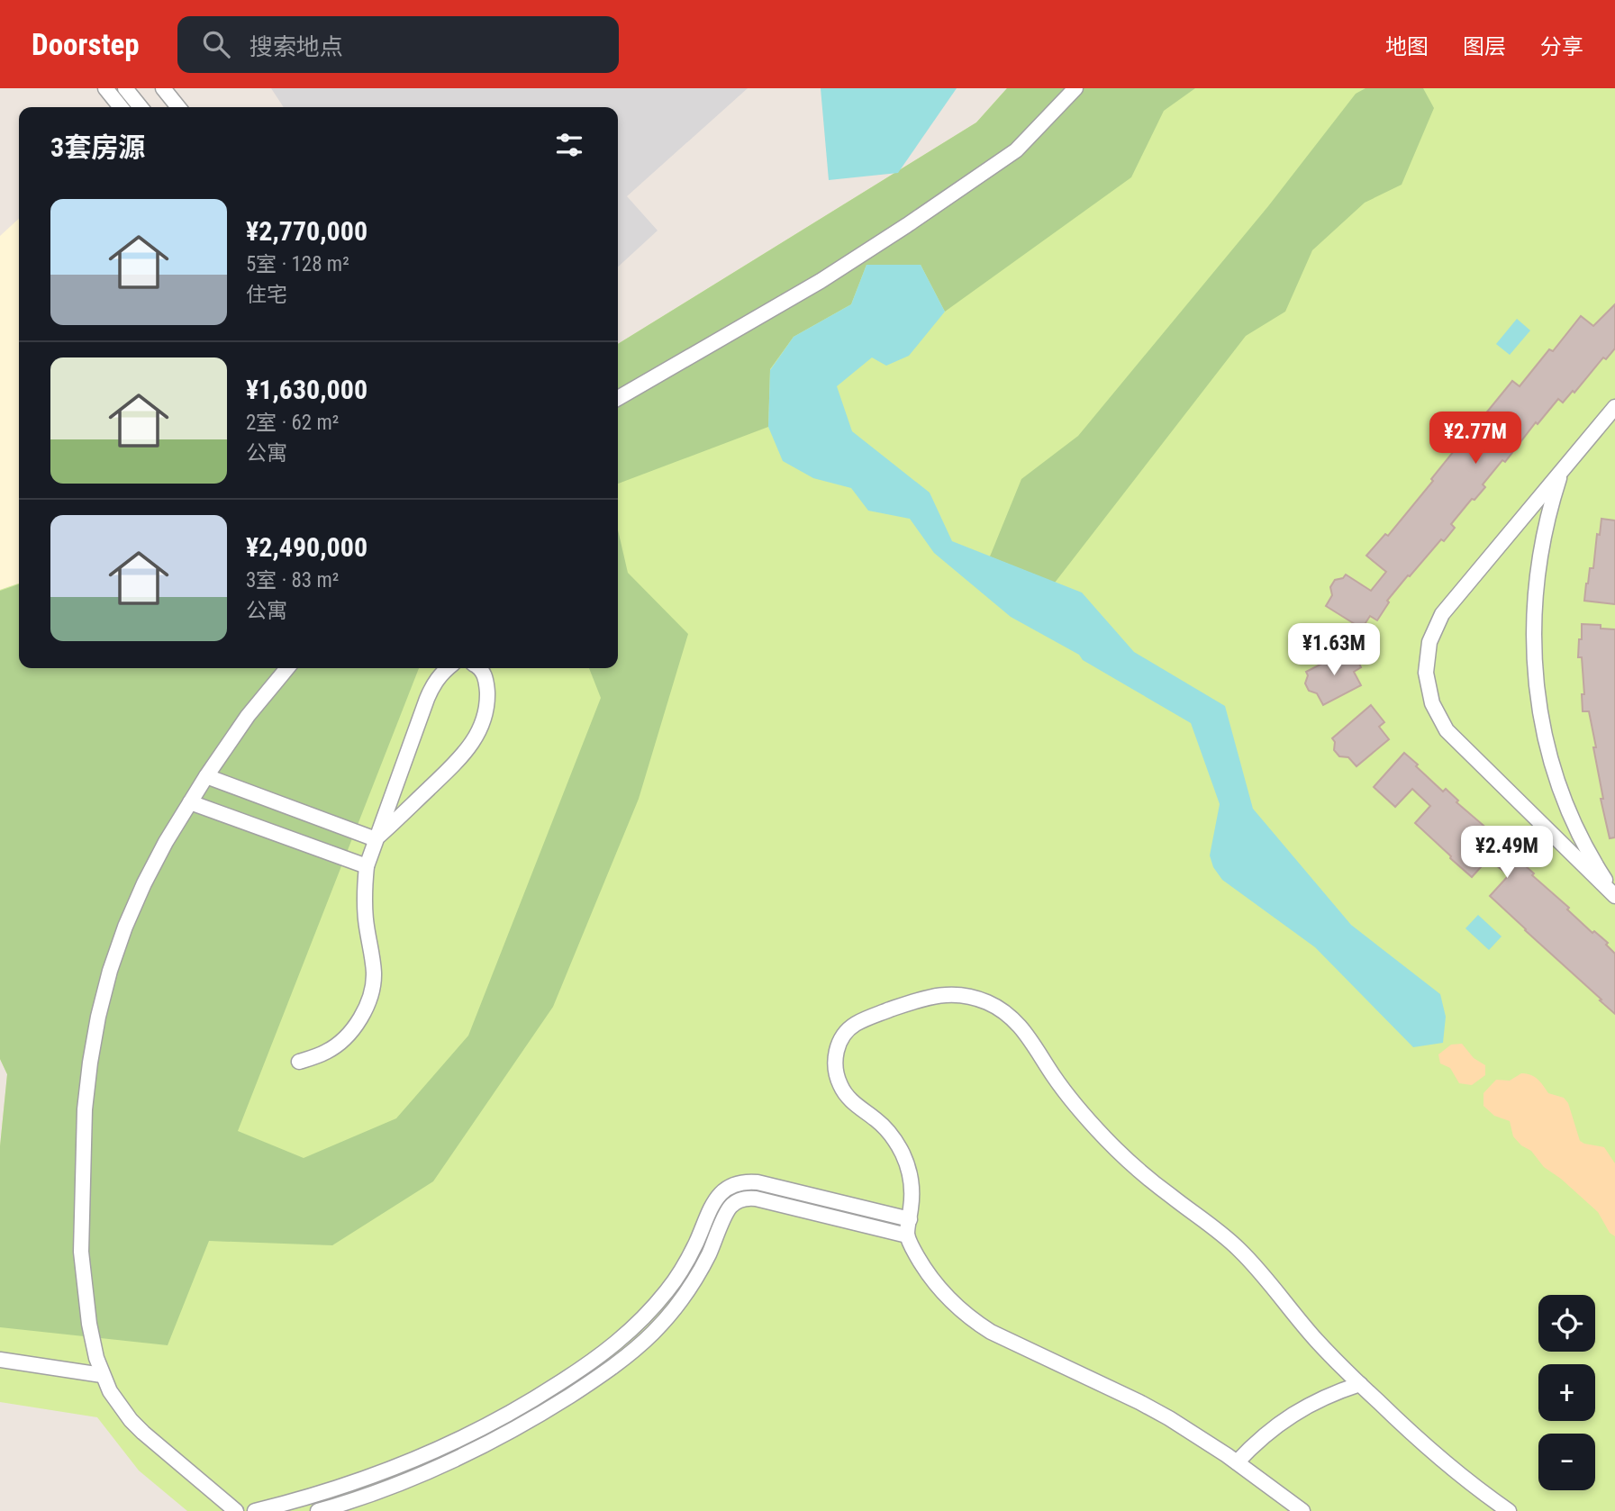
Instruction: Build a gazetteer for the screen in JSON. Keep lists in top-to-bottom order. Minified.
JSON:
{"page":{"header":"Doorstep","search":"搜索地点","nav":["地图","图层","分享"],"heading":"3套房源","list":[{"name":"¥2,770,000","note":"5室 · 128 m² · 住宅"},{"name":"¥1,630,000","note":"2室 · 62 m² · 公寓"},{"name":"¥2,490,000","note":"3室 · 83 m² · 公寓"}],"price":["¥2.77M","¥1.63M","¥2.49M"],"map_buttons":["+","−"]}}
